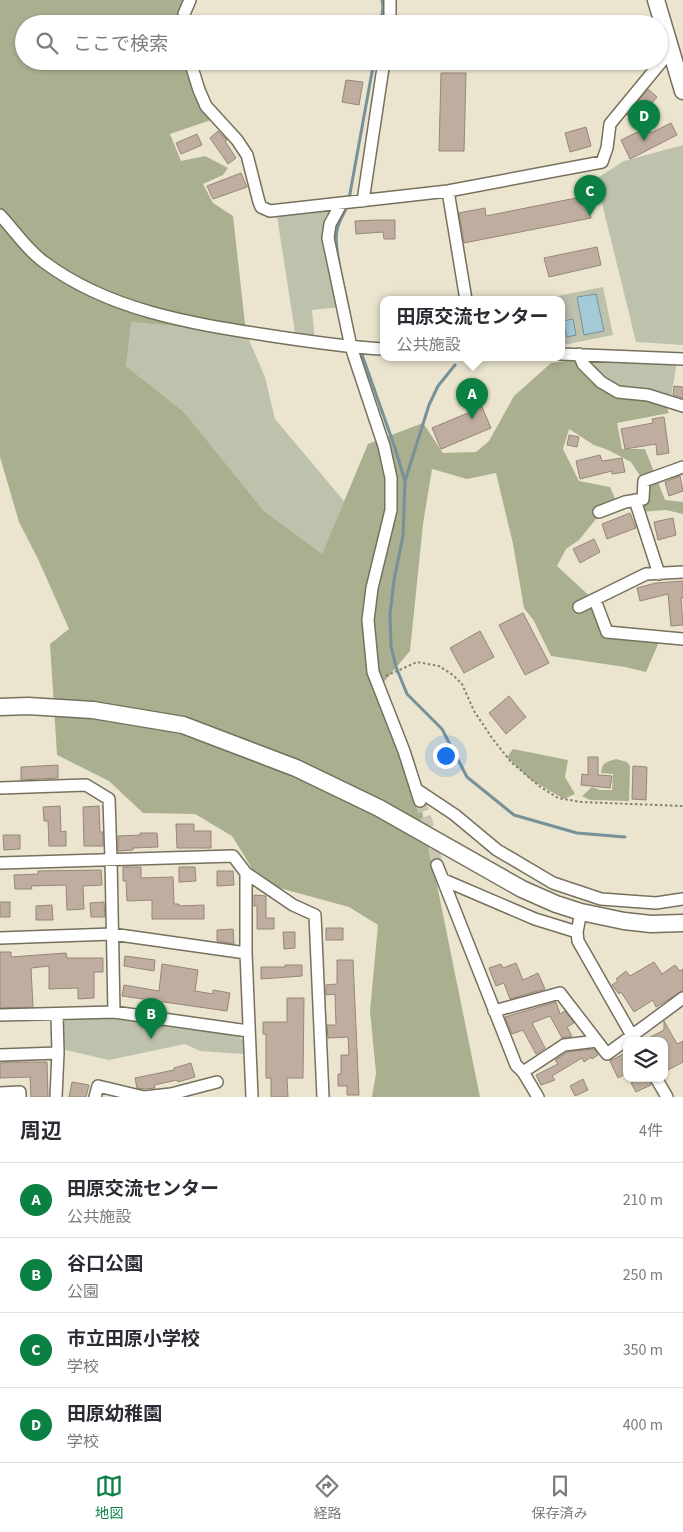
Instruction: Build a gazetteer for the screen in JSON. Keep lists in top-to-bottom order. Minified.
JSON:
{"page":{"search":"ここで検索","pins":["D","C","A","B"],"popup":["田原交流センター","公共施設"],"heading":["周辺","4件"],"list":[{"mark":"A","name":"田原交流センター","note":"公共施設","value":"210 m"},{"mark":"B","name":"谷口公園","note":"公園","value":"250 m"},{"mark":"C","name":"市立田原小学校","note":"学校","value":"350 m"},{"mark":"D","name":"田原幼稚園","note":"学校","value":"400 m"}],"nav":["地図","経路","保存済み"]}}
